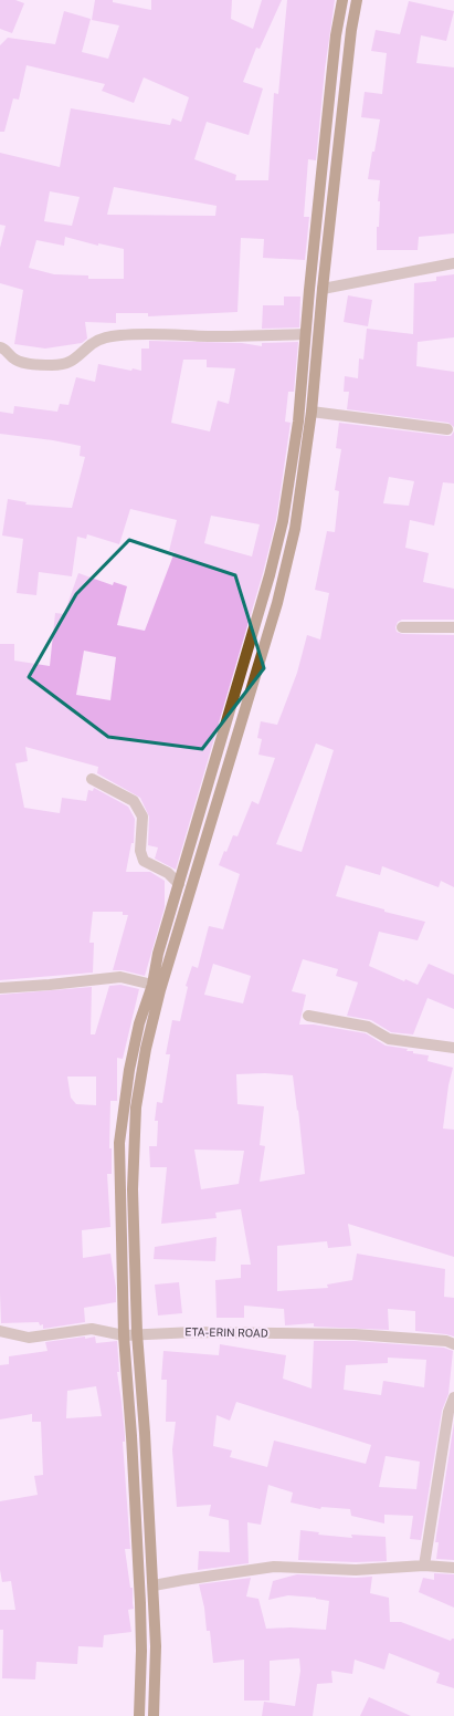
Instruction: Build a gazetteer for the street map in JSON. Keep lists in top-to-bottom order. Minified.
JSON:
{"streets":{"street":["ETA-ERIN ROAD"]}}
